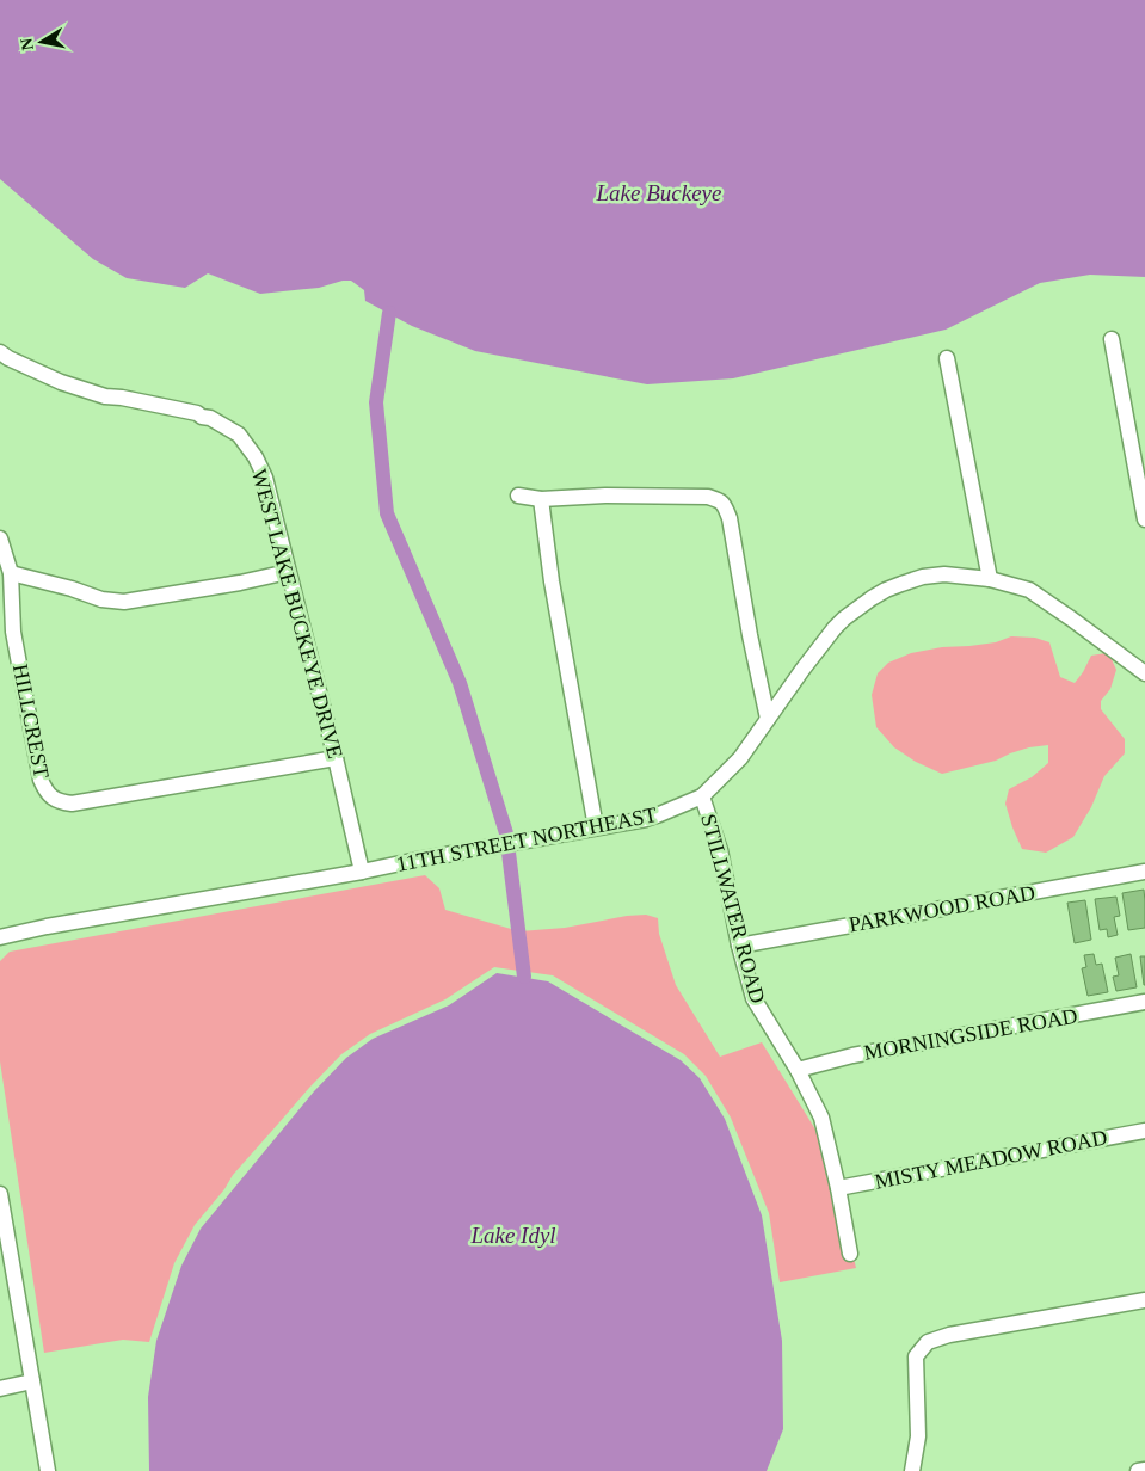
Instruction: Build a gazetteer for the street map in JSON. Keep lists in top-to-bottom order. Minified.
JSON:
{"streets":{"street":["WEST LAKE BUCKEYE DRIVE","HILLCREST","11TH STREET NORTHEAST","STILLWATER ROAD","PARKWOOD ROAD","MORNINGSIDE ROAD","MISTY MEADOW ROAD"]},"crossings":[["WEST LAKE BUCKEYE DRIVE","HILLCREST"],["WEST LAKE BUCKEYE DRIVE","11TH STREET NORTHEAST"],["11TH STREET NORTHEAST","STILLWATER ROAD"],["STILLWATER ROAD","PARKWOOD ROAD"],["STILLWATER ROAD","MORNINGSIDE ROAD"],["STILLWATER ROAD","MISTY MEADOW ROAD"]],"water":["Lake Buckeye","Lake Idyl"],"north":"left"}
